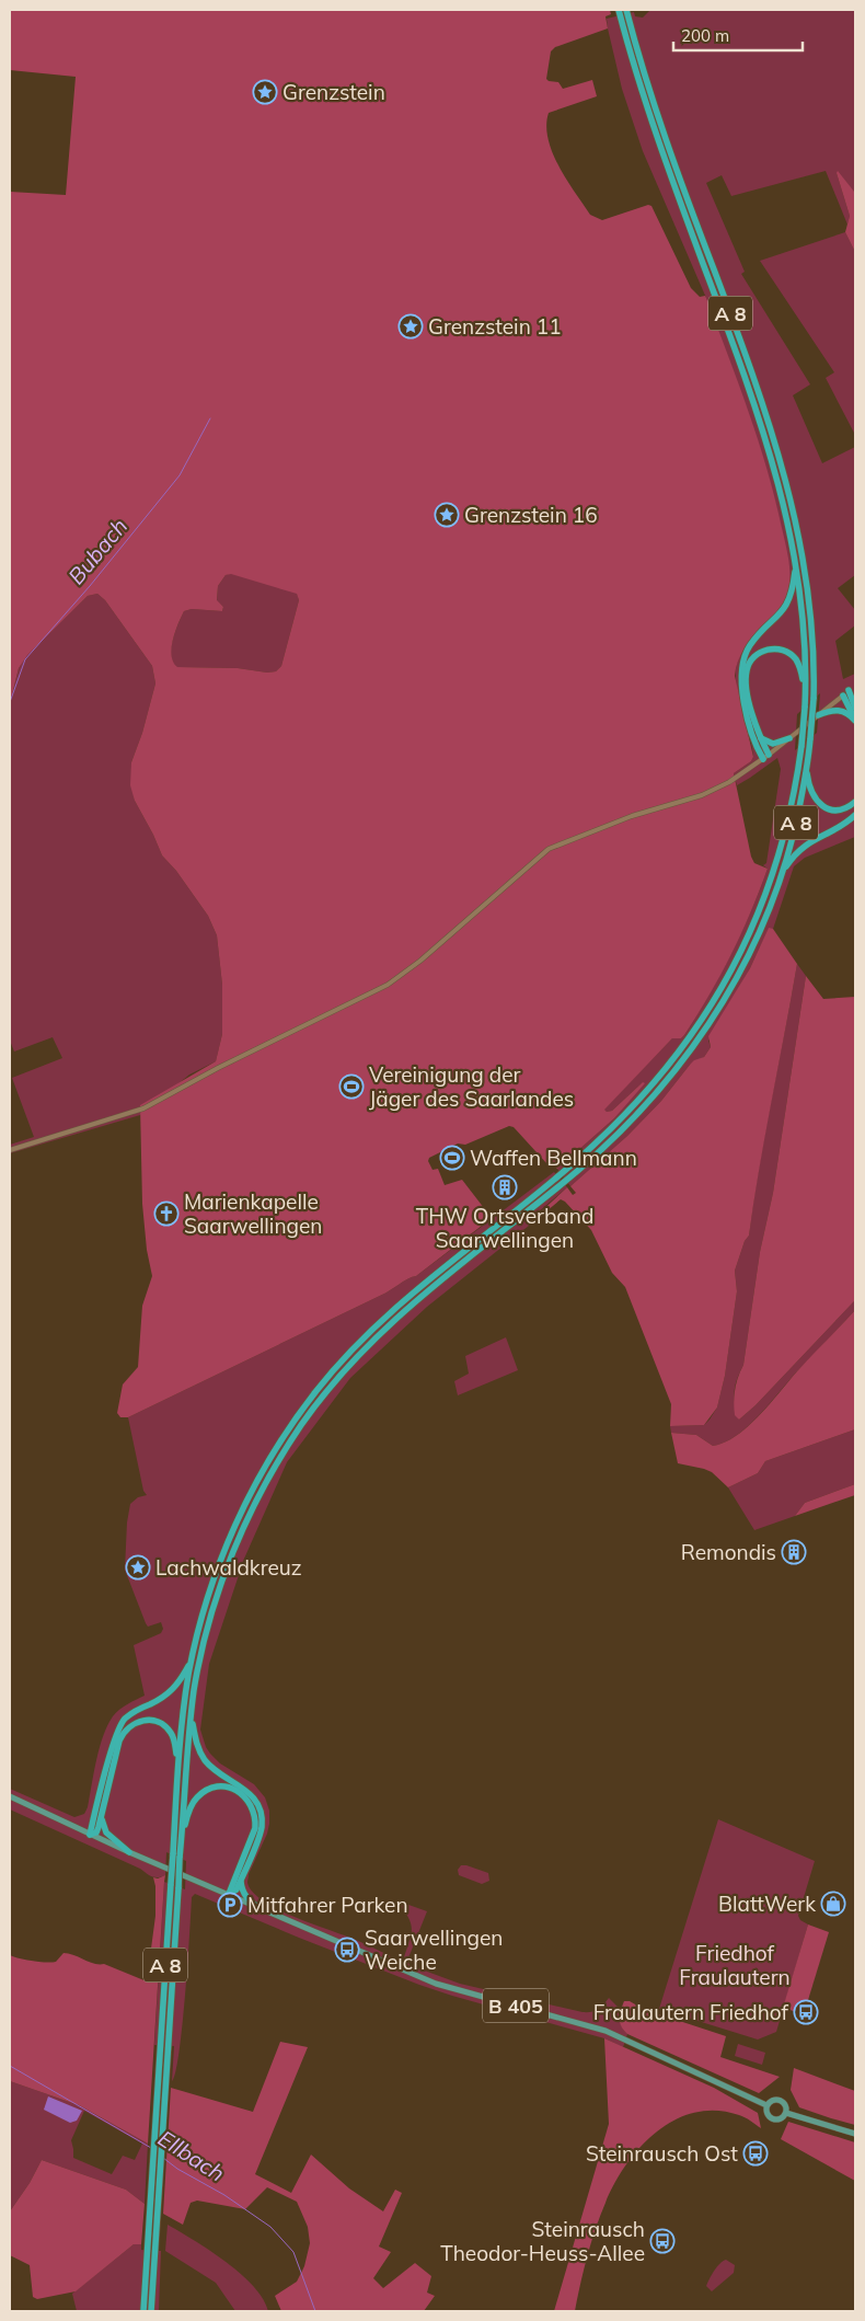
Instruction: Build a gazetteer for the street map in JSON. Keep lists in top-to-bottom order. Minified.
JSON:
{"streets":{"highway":["A 8"],"main road":["B 405"]},"water":["Bubach","Ellbach"],"parks":["Friedhof Fraulautern"],"places":{"place":["Grenzstein","Grenzstein 11","Grenzstein 16","Lachwaldkreuz"],"sports":["Vereinigung der Jäger des Saarlandes","Waffen Bellmann"],"building":["THW Ortsverband Saarwellingen","Remondis"],"church":["Marienkapelle Saarwellingen"],"shop":["BlattWerk"],"parking":["Mitfahrer Parken"],"bus stop":["Saarwellingen Weiche","Fraulautern Friedhof","Steinrausch Ost","Steinrausch Theodor-Heuss-Allee"]},"scale_bar":"200 m"}
